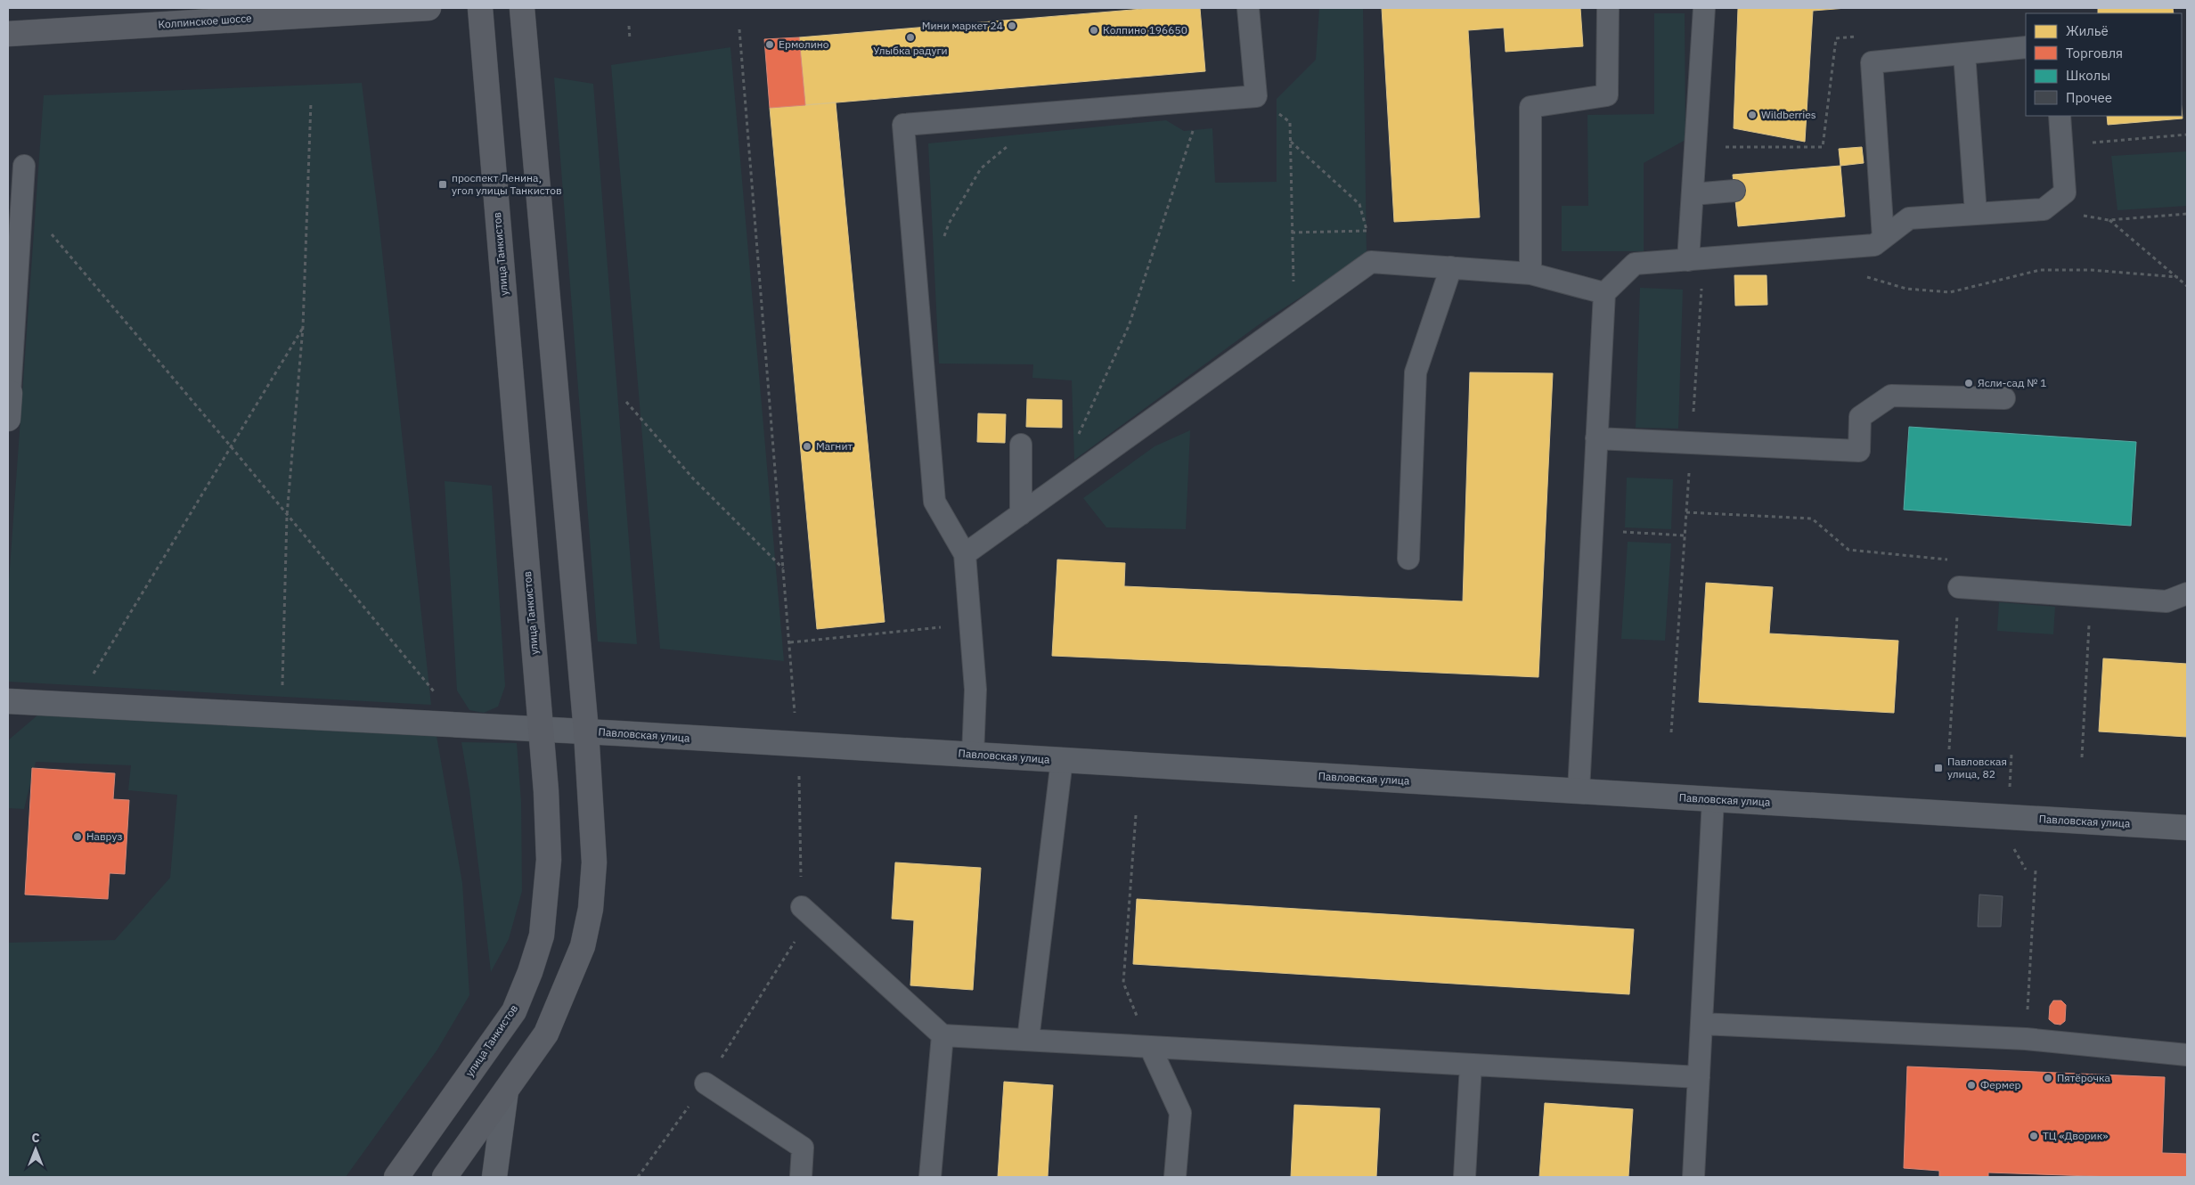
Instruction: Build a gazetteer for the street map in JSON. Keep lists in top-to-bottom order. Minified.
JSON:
{"streets":{"main road":["Колпинское шоссе","улица Танкистов"],"street":["Павловская улица"]},"crossings":[["улица Танкистов","Павловская улица"]],"places":{"other":["Мини маркет 24","Колпино 196650","Улыбка радуги","Ермолино","Wildberries","Ясли-сад № 1","Магнит","Навруз","Пятёрочка","Фермер","ТЦ «Дворик»"],"transit":["проспект Ленина, угол улицы Танкистов","Павловская улица, 82"]},"legend":["Жильё","Торговля","Школы","Прочее"],"north":"top"}
